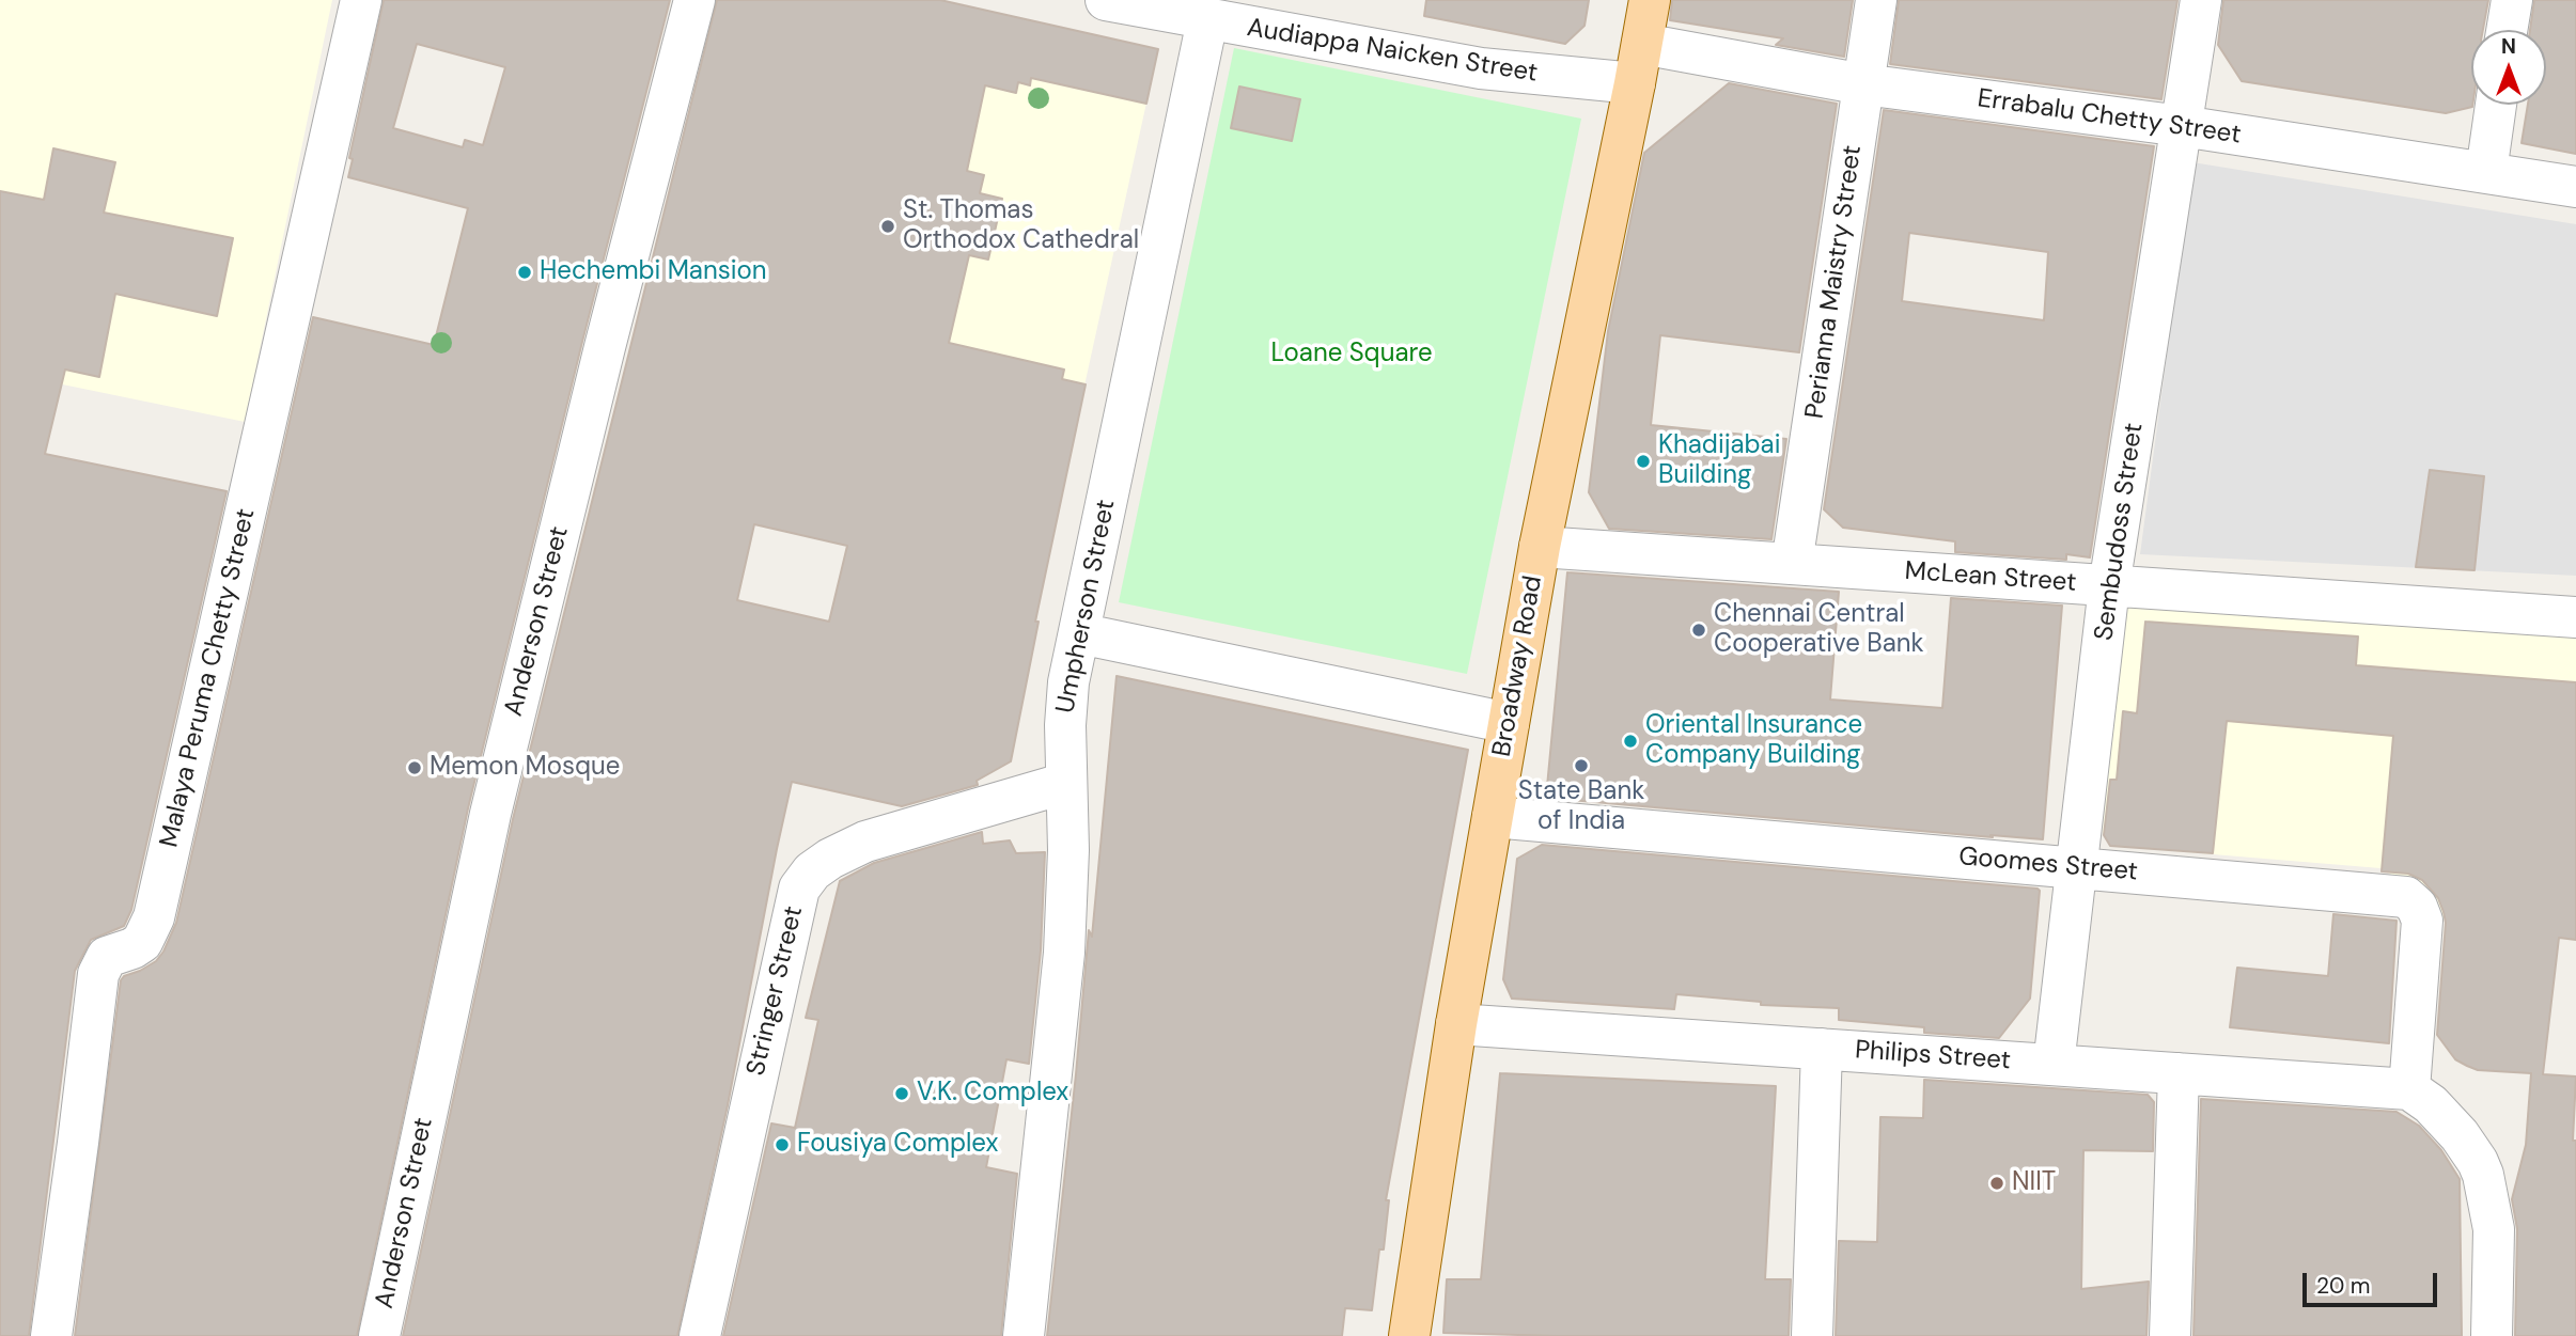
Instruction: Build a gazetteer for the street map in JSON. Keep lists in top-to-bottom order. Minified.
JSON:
{"streets":{"main road":["Broadway Road"],"street":["Audiappa Naicken Street","Errabalu Chetty Street","Perianna Maistry Street","Sembudoss Street","McLean Street","Umpherson Street","Anderson Street","Malaya Peruma Chetty Street","Goomes Street","Stringer Street","Philips Street"]},"crossings":[["Audiappa Naicken Street","Umpherson Street"],["Audiappa Naicken Street","Broadway Road"],["Errabalu Chetty Street","Perianna Maistry Street"],["Errabalu Chetty Street","Sembudoss Street"],["Errabalu Chetty Street","Broadway Road"],["Perianna Maistry Street","McLean Street"],["Sembudoss Street","McLean Street"],["Sembudoss Street","Goomes Street"],["Sembudoss Street","Philips Street"],["McLean Street","Broadway Road"],["Umpherson Street","Stringer Street"],["Broadway Road","Goomes Street"],["Broadway Road","Philips Street"],["Goomes Street","Philips Street"]],"parks":["Loane Square"],"places":["St. Thomas Orthodox Cathedral","Hechembi Mansion","Khadijabai Building","Chennai Central Cooperative Bank","Oriental Insurance Company Building","State Bank of India","Memon Mosque","V.K. Complex","Fousiya Complex","NIIT"],"scale_bar":"20 m","north":"top"}
